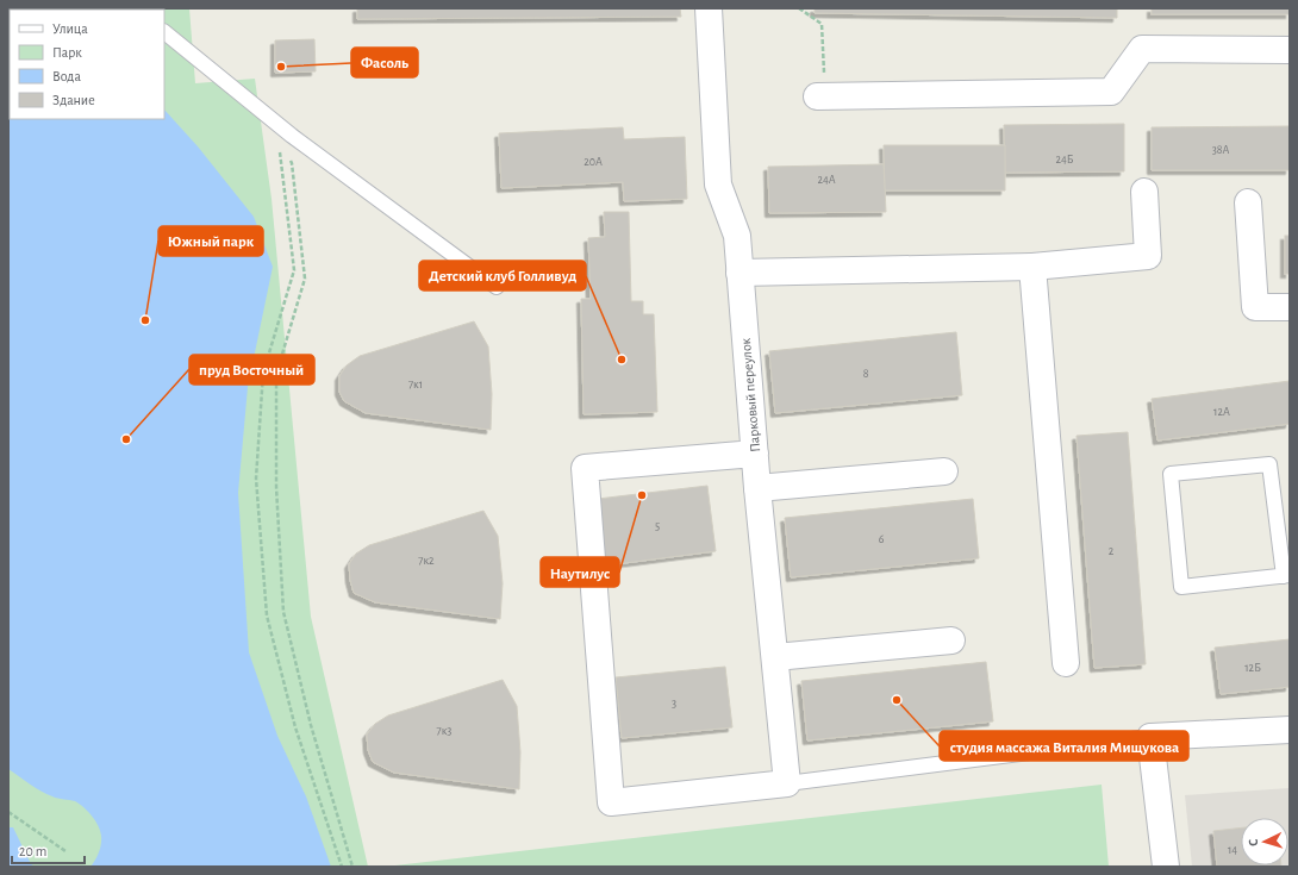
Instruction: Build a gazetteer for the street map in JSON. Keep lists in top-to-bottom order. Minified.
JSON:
{"streets":{"street":["Парковый переулок"]},"places":["Фасоль","Южный парк","Детский клуб Голливуд","пруд Восточный","Наутилус","студия массажа Виталия Мищукова"],"house_numbers":["38А","24Б","20А","24А","8","7к1","12А","5","6","2","7к2","12Б","3","7к3","14"],"legend":["Улица","Парк","Вода","Здание"],"scale_bar":"20 m","north":"left"}
